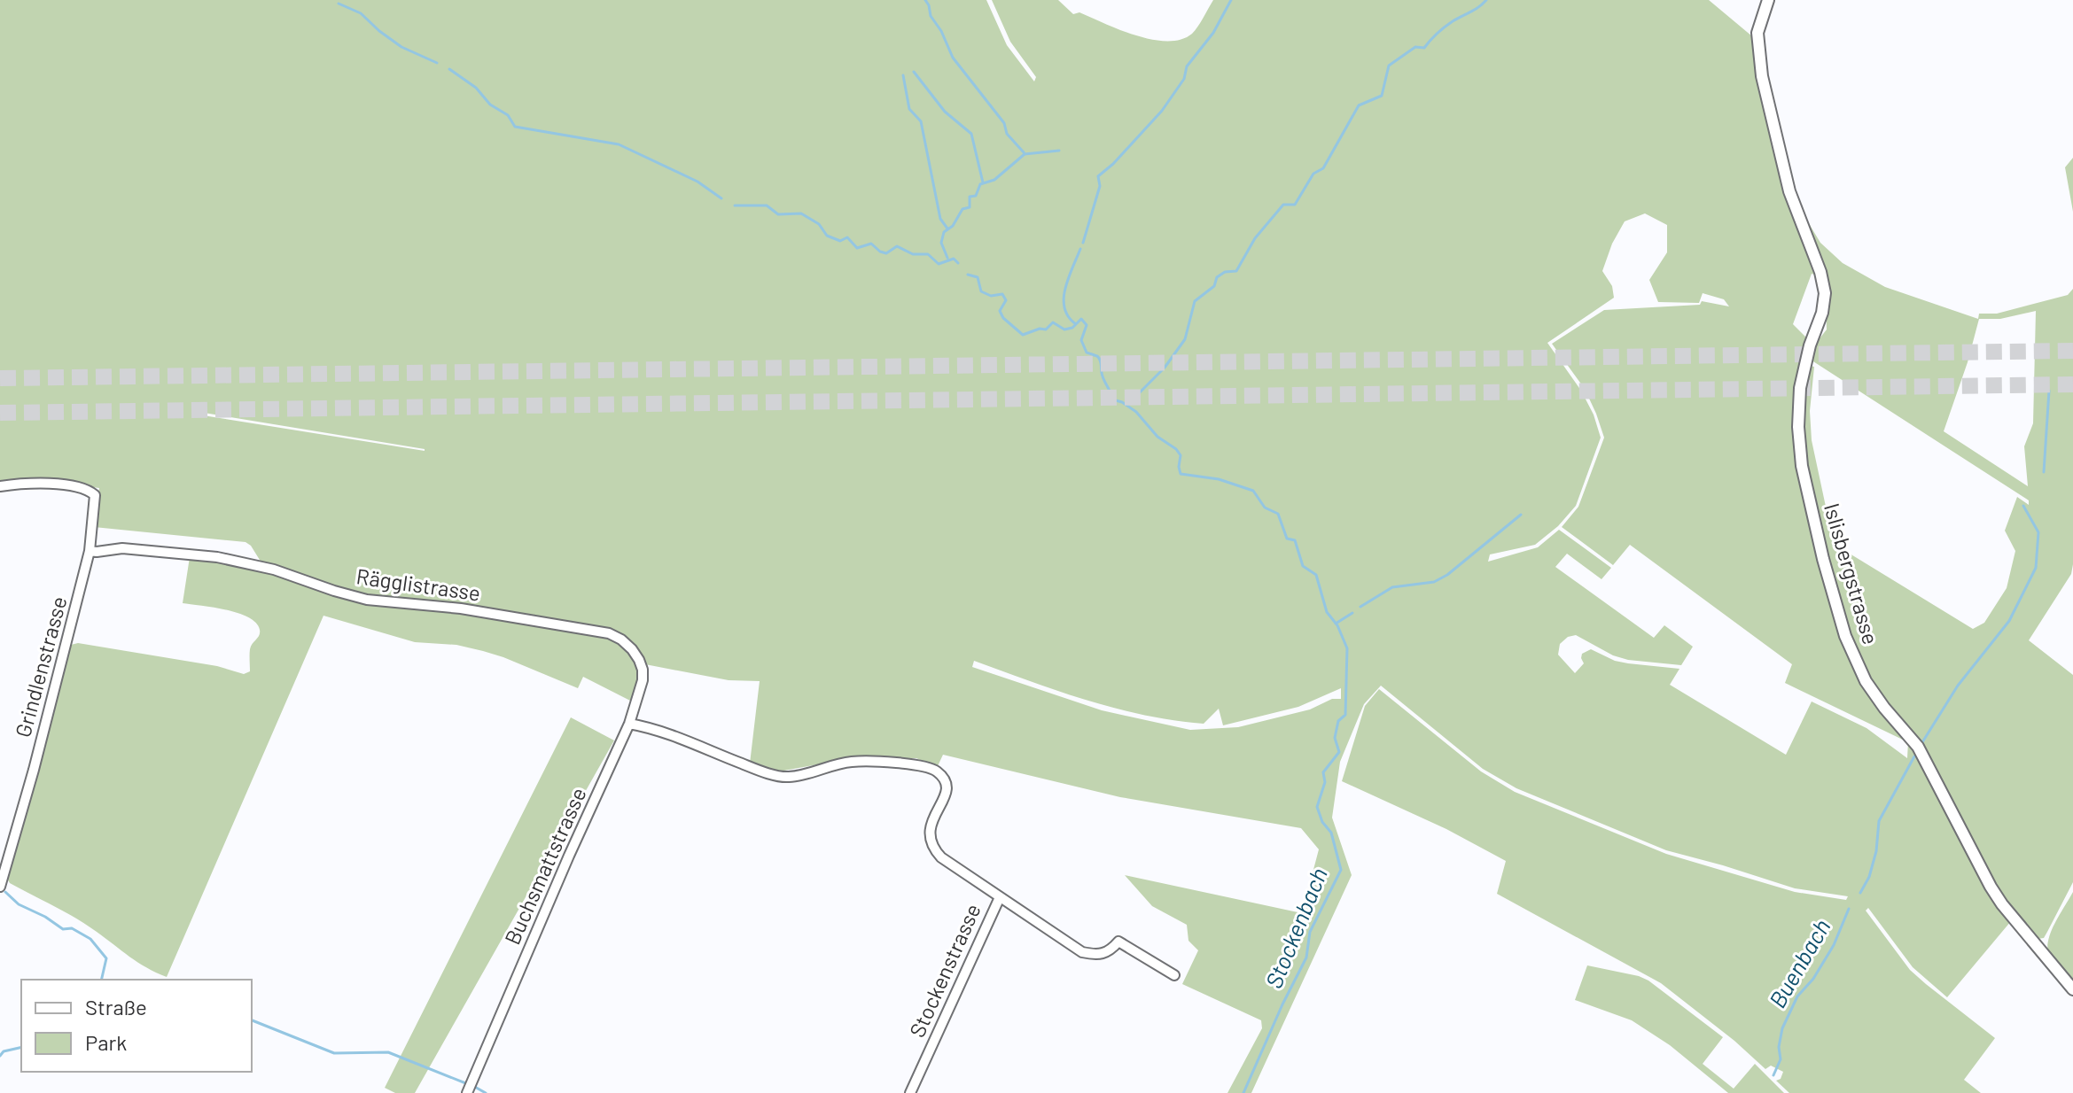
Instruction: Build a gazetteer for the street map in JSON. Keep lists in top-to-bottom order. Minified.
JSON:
{"streets":{"street":["Islisbergstrasse","Rägglistrasse","Grindlenstrasse","Buchsmattstrasse","Stockenstrasse"]},"crossings":[["Rägglistrasse","Grindlenstrasse"],["Rägglistrasse","Buchsmattstrasse"]],"water":["Stockenbach","Buenbach"],"legend":["Straße","Park"]}
